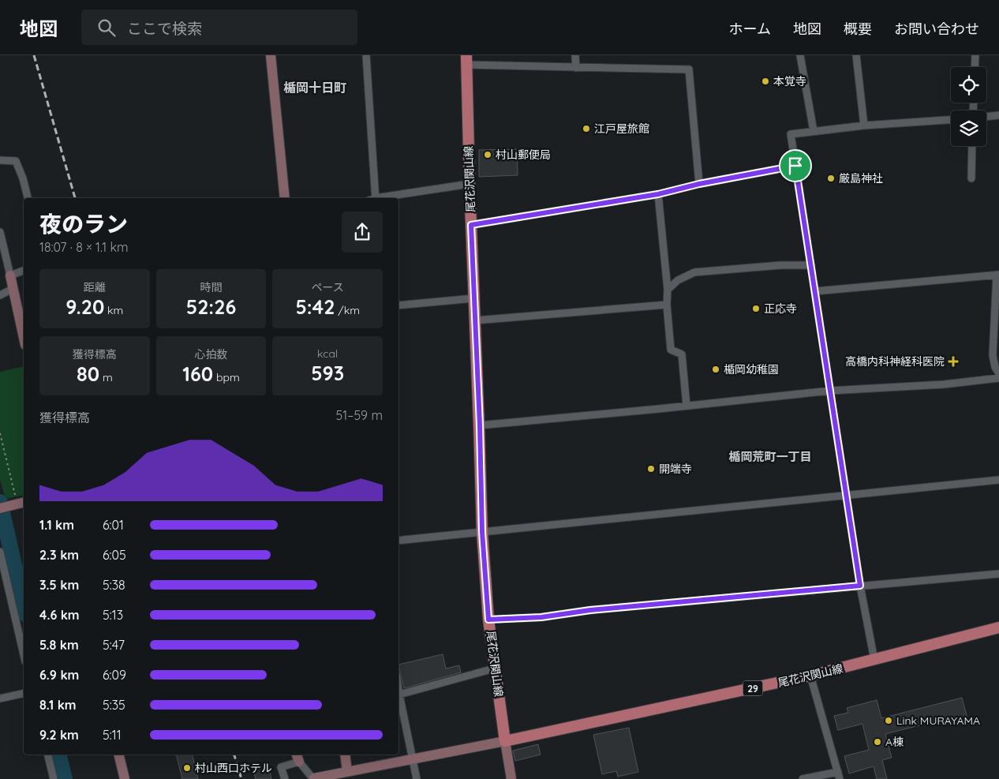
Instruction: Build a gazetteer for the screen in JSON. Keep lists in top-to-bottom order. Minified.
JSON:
{"streets":{"main road":["尾花沢関山線","29"]},"districts":["楯岡十日町","楯岡荒町一丁目"],"places":{"other":["本覚寺","江戸屋旅館","村山郵便局","厳島神社","正応寺","楯岡幼稚園","開端寺","Link MURAYAMA","A棟","村山西口ホテル"],"health":["高橋内科神経科医院"]},"page":{"header":"地図","search":"ここで検索","nav":["ホーム","地図","概要","お問い合わせ"],"heading":["夜のラン","18:07 · 8 × 1.1 km"],"stats":[["距離","9.20 km"],["時間","52:26"],["ペース","5:42 /km"],["獲得標高","80 m"],["心拍数","160 bpm"],["kcal","593"]],"chart":["獲得標高","51–59 m"],"list":[{"name":"1.1 km","note":"6:01"},{"name":"2.3 km","note":"6:05"},{"name":"3.5 km","note":"5:38"},{"name":"4.6 km","note":"5:13"},{"name":"5.8 km","note":"5:47"},{"name":"6.9 km","note":"6:09"},{"name":"8.1 km","note":"5:35"},{"name":"9.2 km","note":"5:11"}]}}
